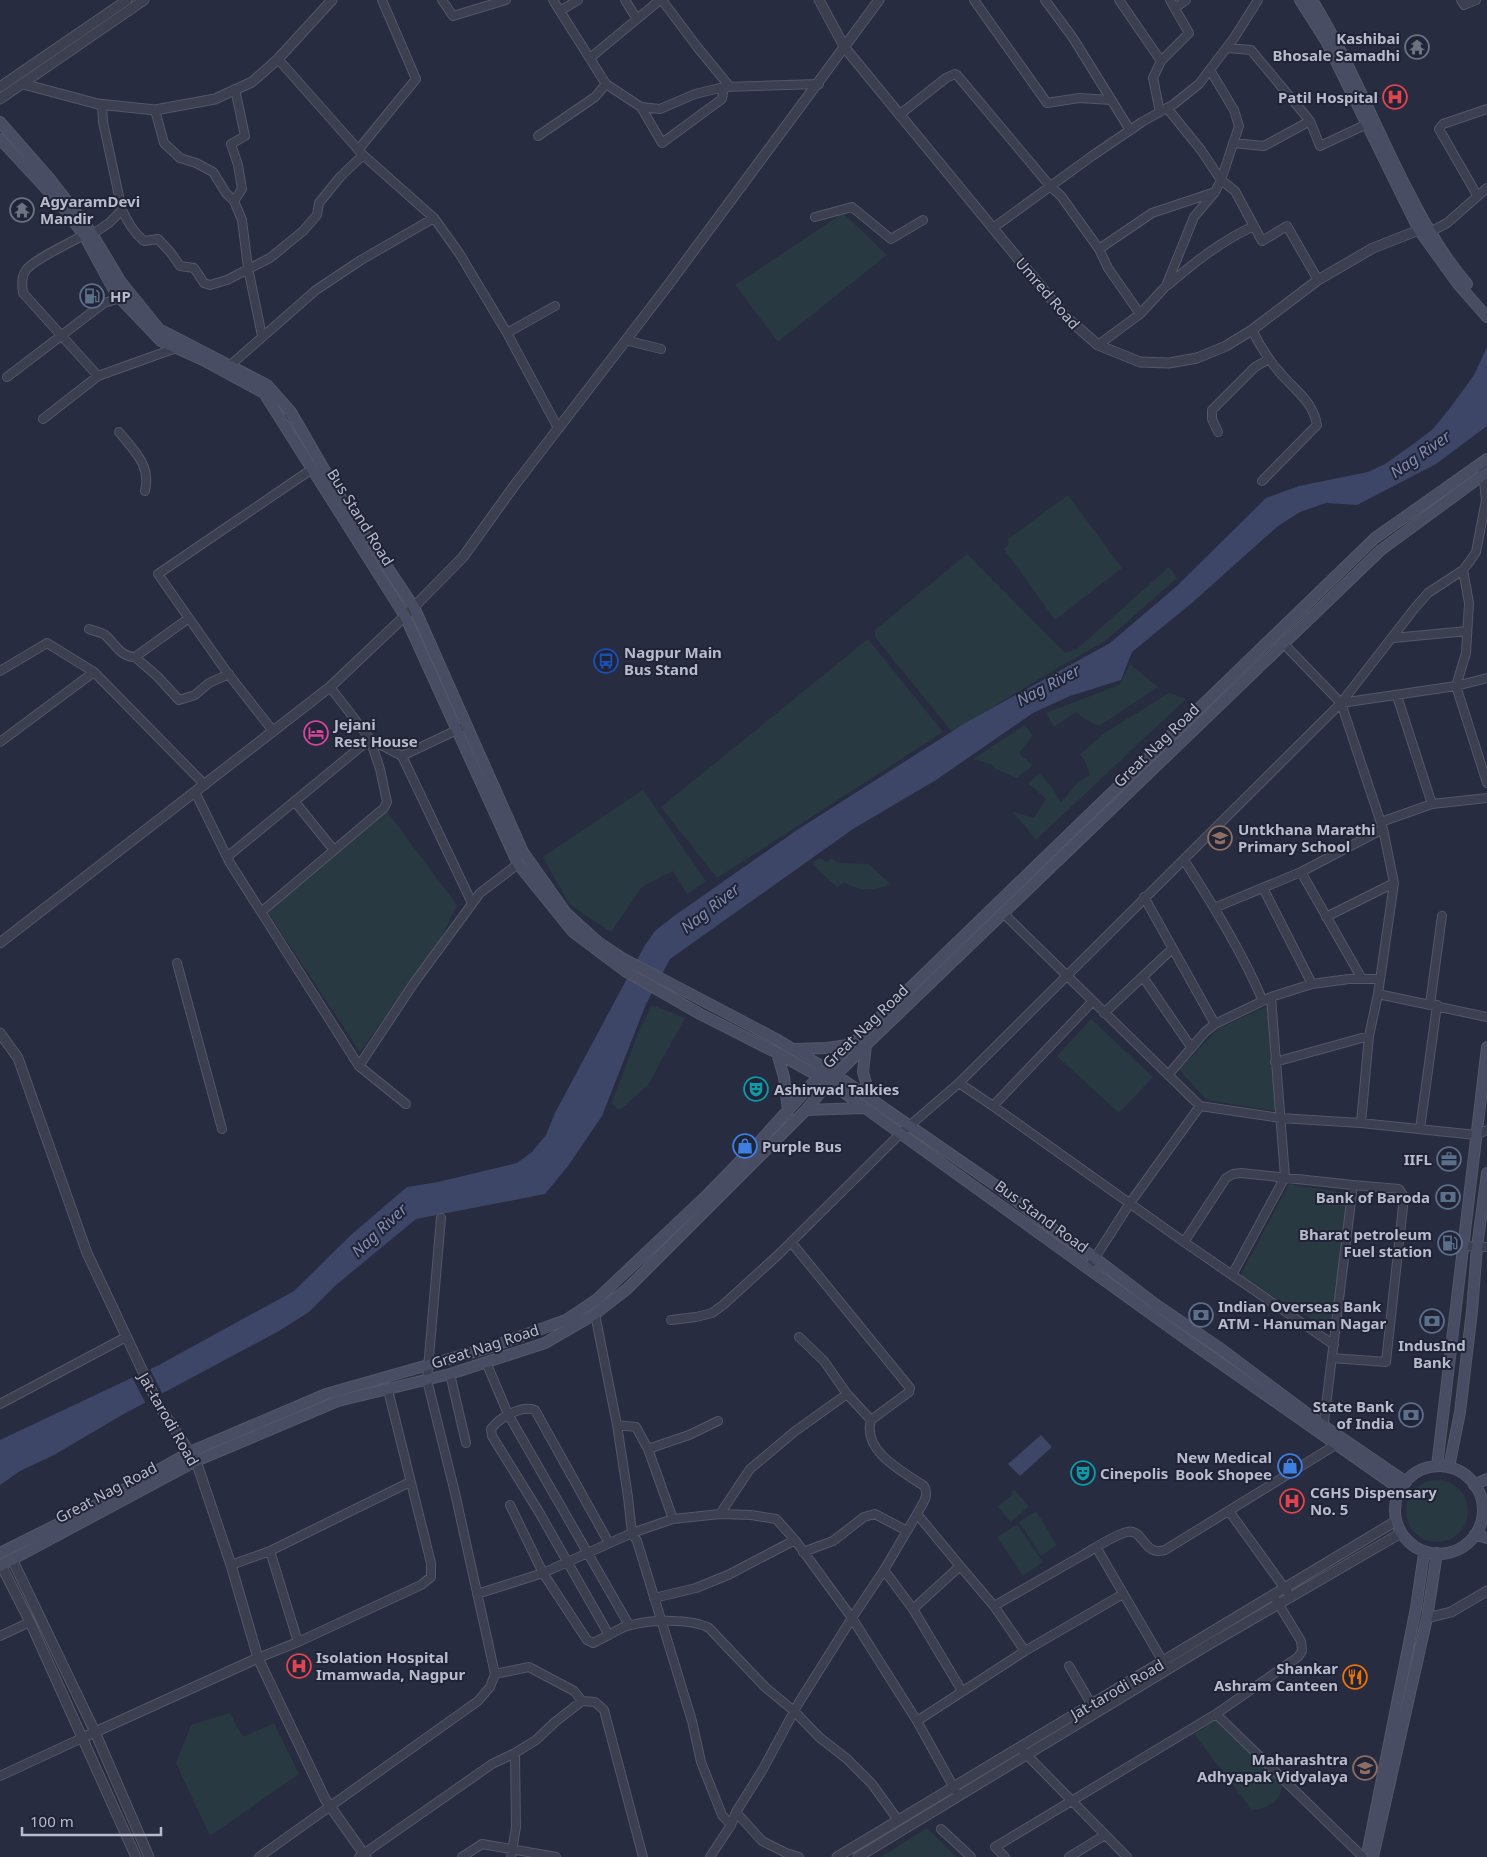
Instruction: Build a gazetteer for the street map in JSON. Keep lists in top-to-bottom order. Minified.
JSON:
{"streets":{"main road":["Bus Stand Road","Great Nag Road"],"street":["Umred Road","Jat-tarodi Road"]},"crossings":[["Bus Stand Road","Great Nag Road"],["Bus Stand Road","Jat-tarodi Road"],["Great Nag Road","Jat-tarodi Road"]],"water":["Nag River"],"places":{"temple":["Kashibai Bhosale Samadhi","AgyaramDevi Mandir"],"hospital":["Patil Hospital","CGHS Dispensary No. 5","Isolation Hospital Imamwada, Nagpur"],"fuel station":["HP","Bharat petroleum Fuel station"],"bus stop":["Nagpur Main Bus Stand"],"hotel":["Jejani Rest House"],"school or university":["Untkhana Marathi Primary School","Maharashtra Adhyapak Vidyalaya"],"theatre":["Ashirwad Talkies","Cinepolis"],"shop":["Purple Bus","New Medical Book Shopee"],"office":["IIFL"],"bank":["Bank of Baroda","Indian Overseas Bank ATM - Hanuman Nagar","IndusInd Bank","State Bank of India"],"restaurant":["Shankar Ashram Canteen"]},"scale_bar":"100 m"}
